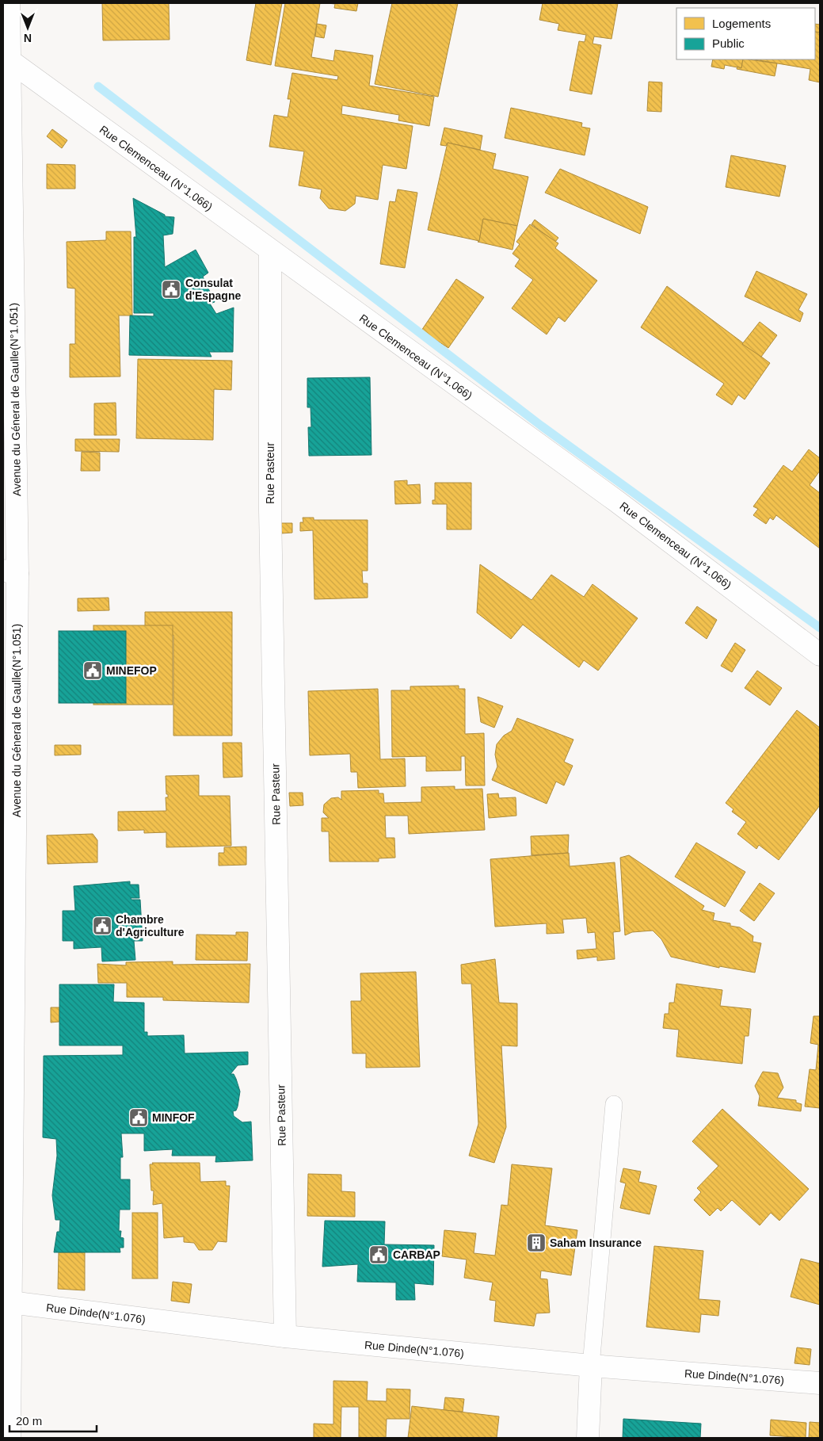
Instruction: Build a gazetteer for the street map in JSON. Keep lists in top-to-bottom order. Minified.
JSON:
{"streets":{"street":["Rue Clemenceau (N°1.066)","Avenue du Géneral de Gaulle(N°1.051)","Rue Pasteur","Rue Dinde(N°1.076)"]},"crossings":[["Rue Clemenceau (N°1.066)","Avenue du Géneral de Gaulle(N°1.051)"],["Rue Clemenceau (N°1.066)","Rue Pasteur"],["Avenue du Géneral de Gaulle(N°1.051)","Rue Dinde(N°1.076)"],["Rue Pasteur","Rue Dinde(N°1.076)"]],"places":{"public building":["Consulat d'Espagne","MINEFOP","Chambre d'Agriculture","MINFOF","CARBAP"],"building":["Saham Insurance"]},"legend":["Logements","Public"],"scale_bar":"20 m","north":"bottom"}
